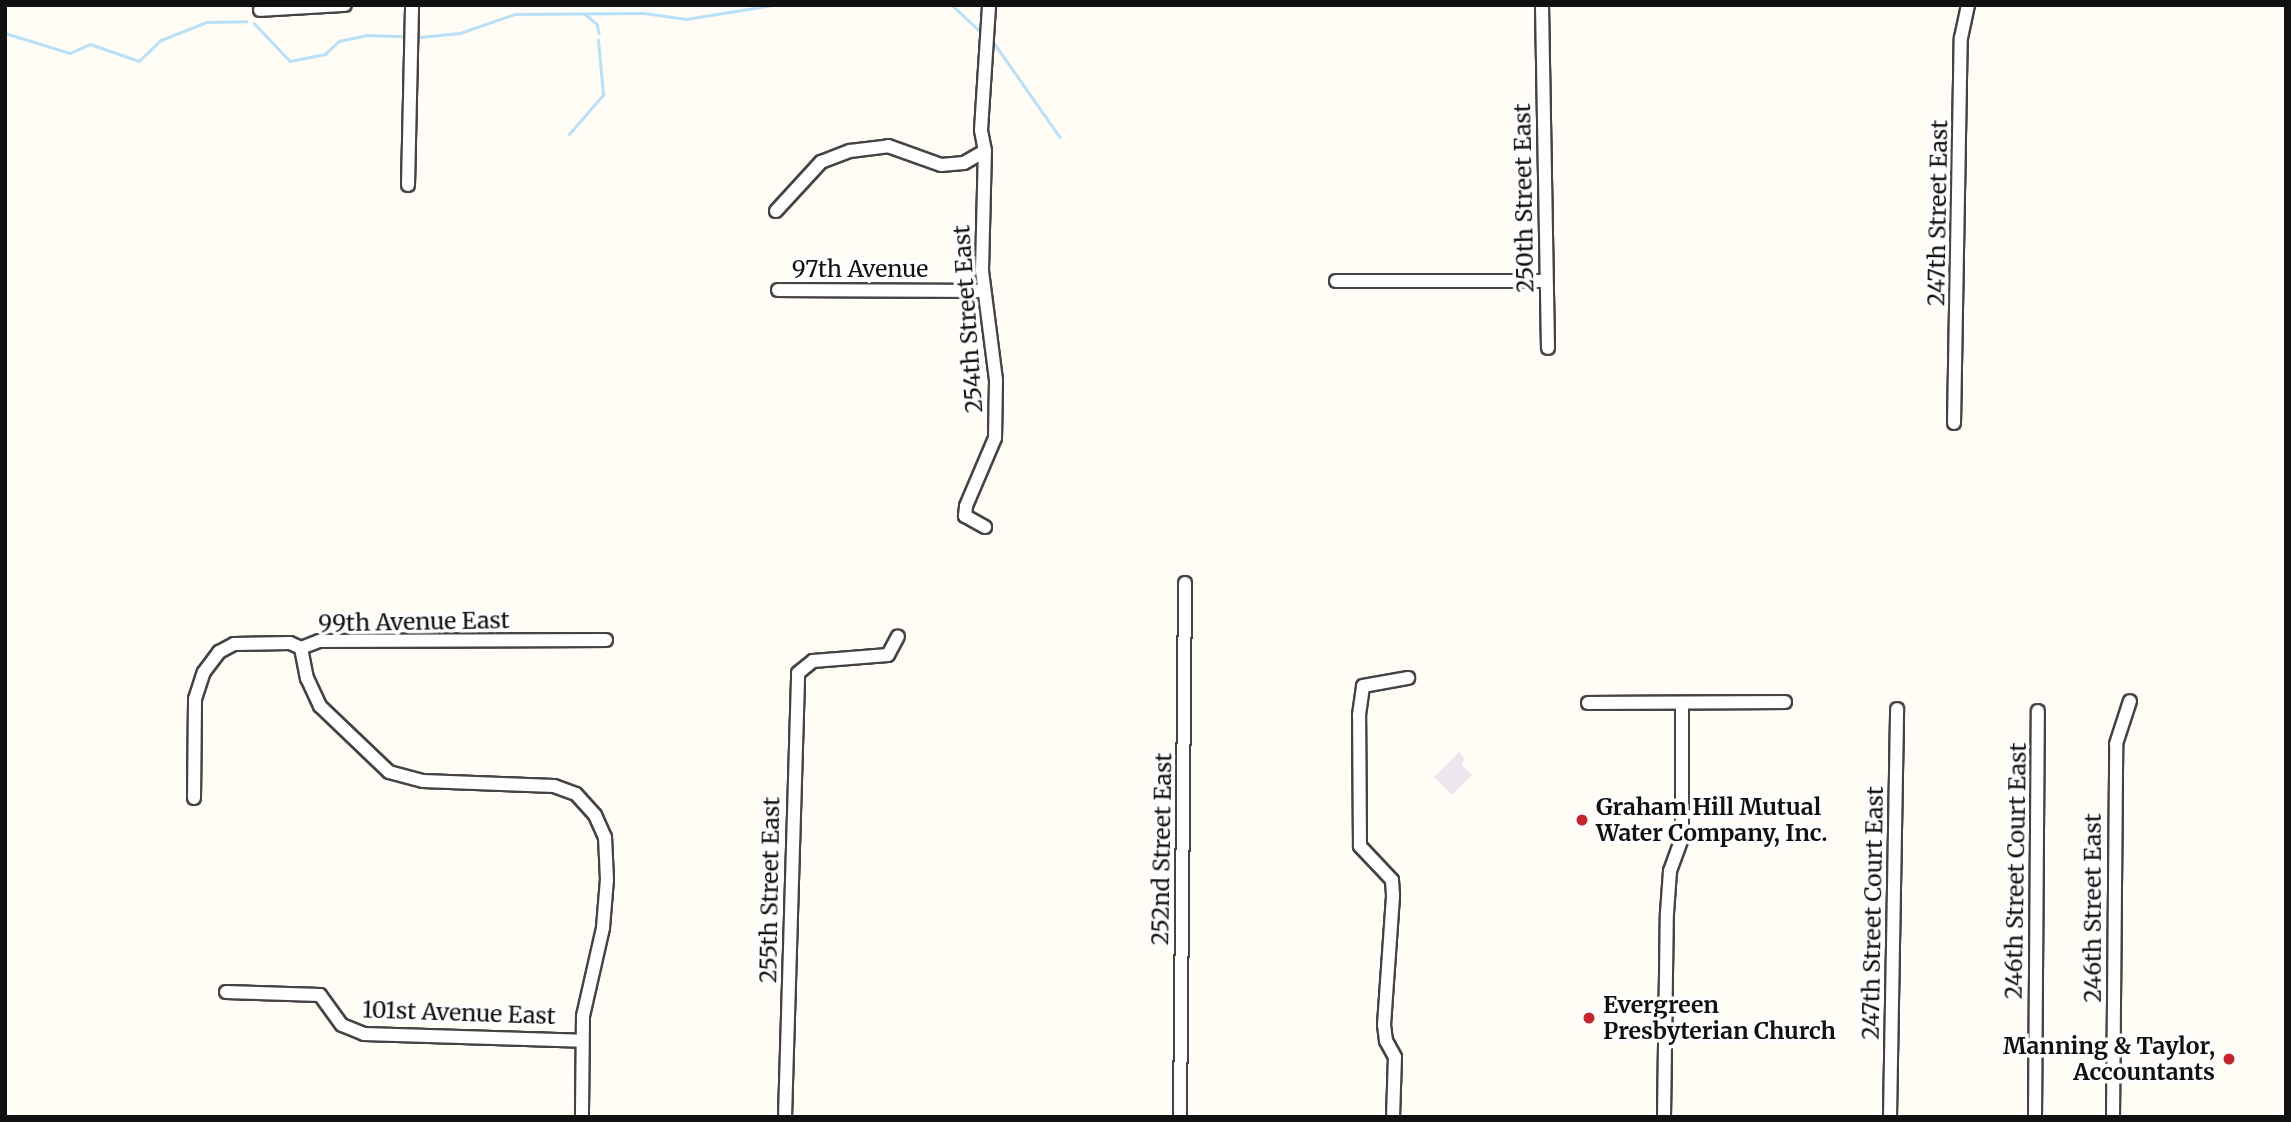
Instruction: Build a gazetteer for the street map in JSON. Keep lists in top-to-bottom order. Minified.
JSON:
{"streets":{"street":["250th Street East","247th Street East","97th Avenue","254th Street East","99th Avenue East","252nd Street East","246th Street Court East","255th Street East","246th Street East","247th Street Court East","101st Avenue East"]},"crossings":[["97th Avenue","254th Street East"]],"places":["Graham Hill Mutual Water Company, Inc.","Evergreen Presbyterian Church","Manning & Taylor, Accountants"]}
